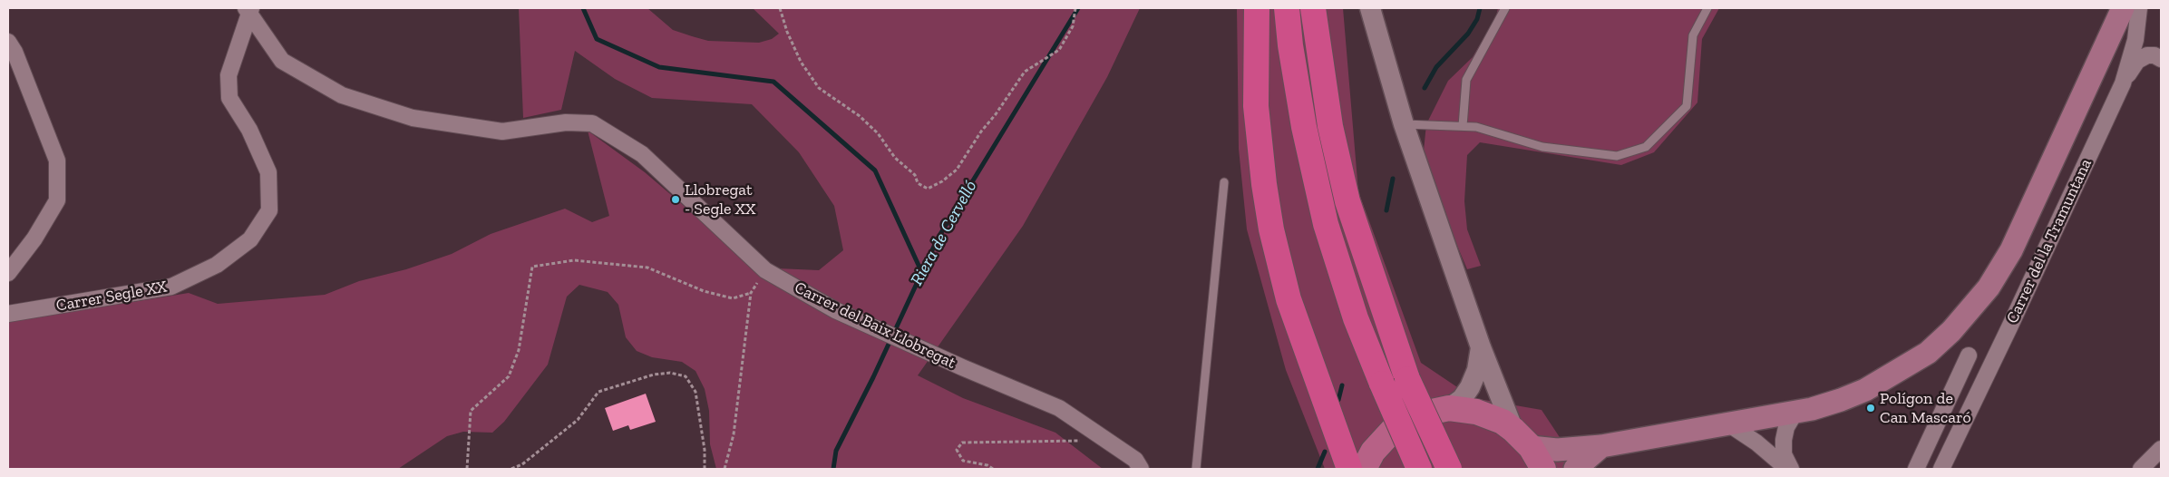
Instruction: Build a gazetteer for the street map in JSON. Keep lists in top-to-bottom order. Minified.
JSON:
{"streets":{"street":["Carrer del la Tramuntana","Carrer Segle XX","Carrer del Baix Llobregat"]},"crossings":[["Carrer Segle XX","Carrer del Baix Llobregat"]],"water":["Riera de Cervelló"],"places":["Llobregat - Segle XX","Polígon de Can Mascaró"]}
